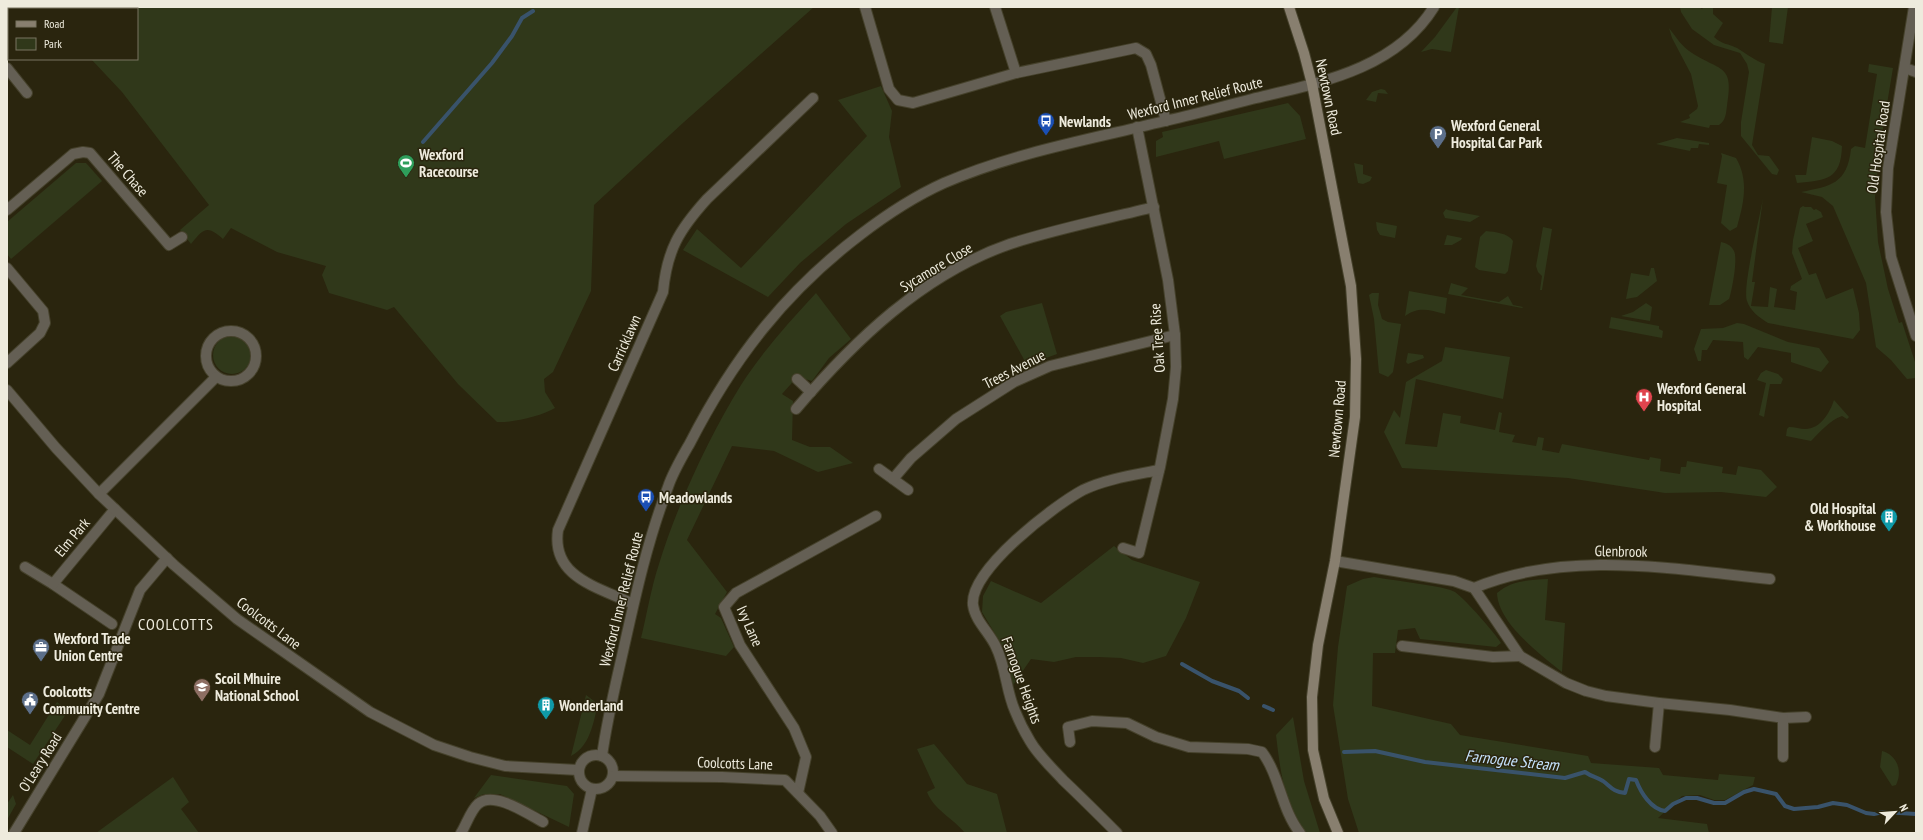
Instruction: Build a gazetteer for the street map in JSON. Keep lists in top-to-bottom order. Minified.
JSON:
{"streets":{"main road":["Newtown Road"],"street":["Wexford Inner Relief Route","Old Hospital Road","The Chase","Sycamore Close","Oak Tree Rise","Carricklawn","Trees Avenue","Elm Park","Glenbrook","Coolcotts Lane","Ivy Lane","Farnogue Heights","O'Leary Road"]},"crossings":[["Newtown Road","Wexford Inner Relief Route"],["Wexford Inner Relief Route","Oak Tree Rise"],["Wexford Inner Relief Route","Carricklawn"],["Wexford Inner Relief Route","Coolcotts Lane"],["Sycamore Close","Oak Tree Rise"],["Oak Tree Rise","Trees Avenue"],["Oak Tree Rise","Farnogue Heights"],["Elm Park","Coolcotts Lane"],["Coolcotts Lane","Ivy Lane"],["Coolcotts Lane","O'Leary Road"]],"districts":["COOLCOTTS"],"water":["Farnogue Stream"],"places":{"bus stop":["Newlands","Meadowlands"],"parking":["Wexford General Hospital Car Park"],"sports":["Wexford Racecourse"],"hospital":["Wexford General Hospital"],"building":["Old Hospital & Workhouse","Wonderland"],"office":["Wexford Trade Union Centre"],"school or university":["Scoil Mhuire National School"],"public building":["Coolcotts Community Centre"]},"legend":["Road","Park"],"north":"top right"}
